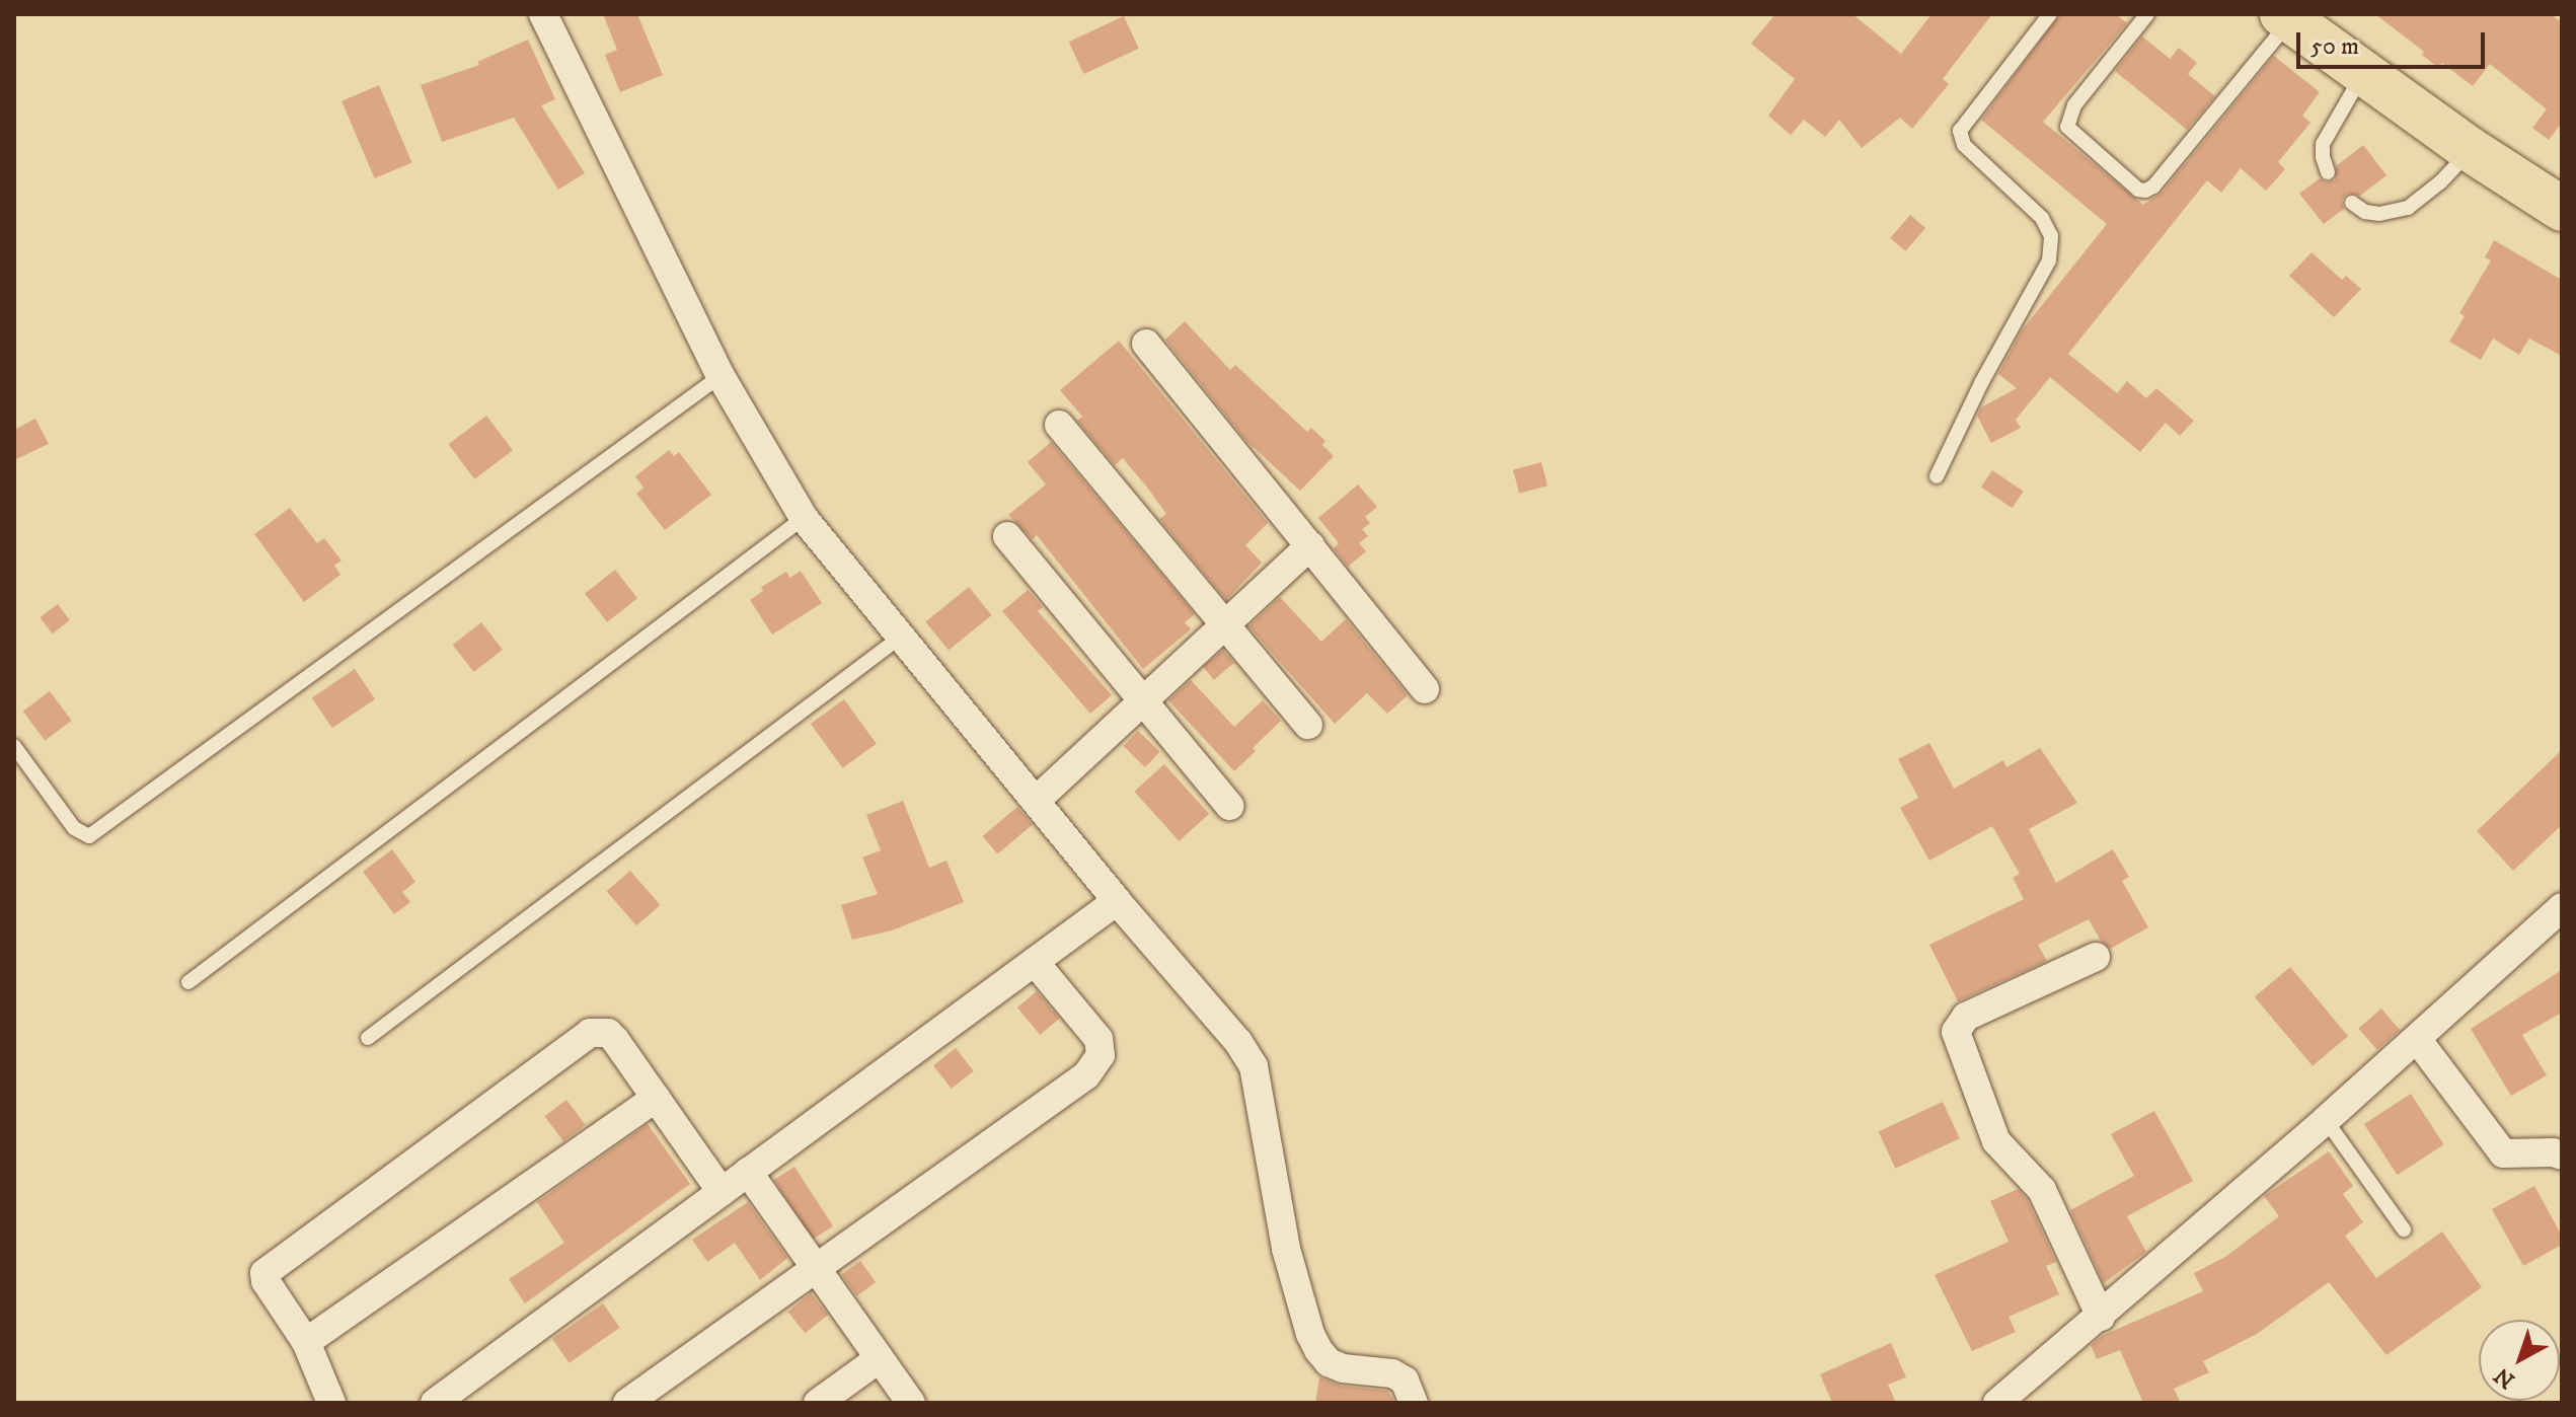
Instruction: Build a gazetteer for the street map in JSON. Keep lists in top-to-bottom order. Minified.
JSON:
{"scale_bar":"50 m","north":"bottom left"}
